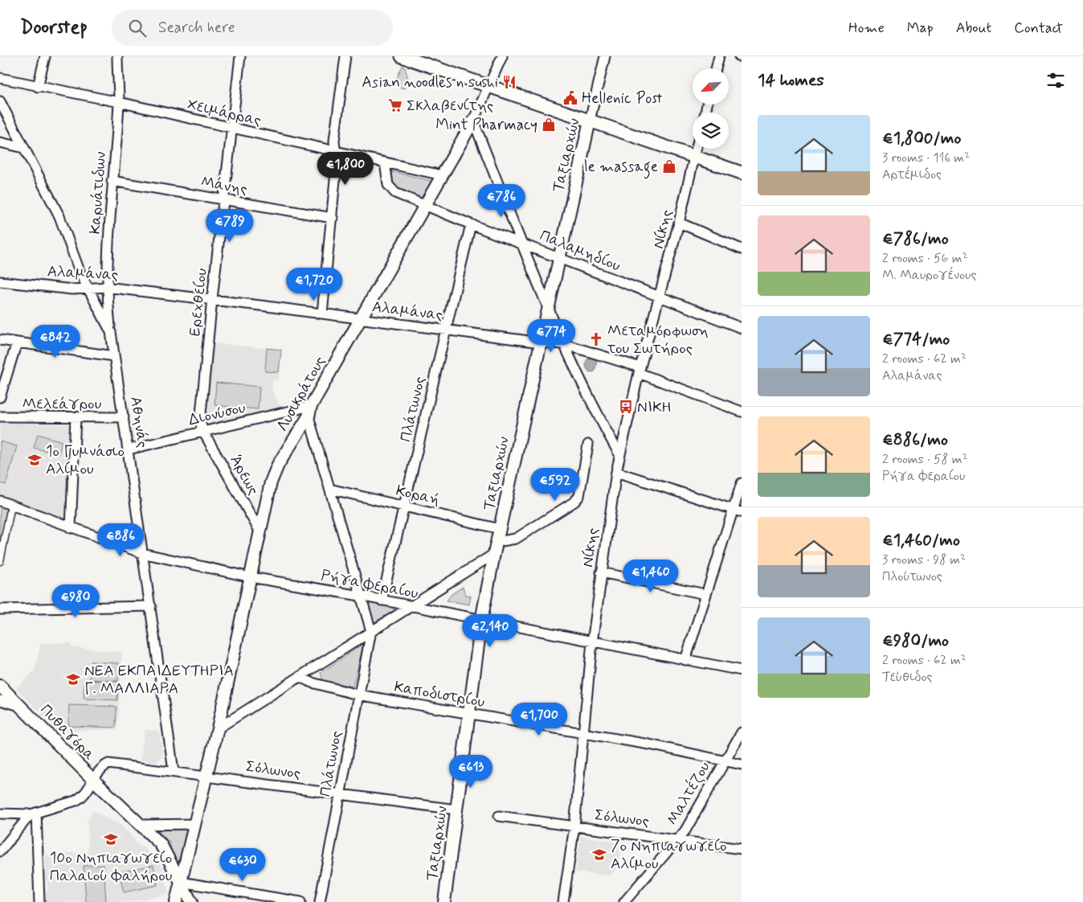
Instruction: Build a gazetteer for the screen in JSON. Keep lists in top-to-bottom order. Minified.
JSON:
{"streets":{"street":["Χειμάρρας","Ταξιαρχών","Μάνης","Καρυάτιδων","Νίκης","Παλαμηδίου","Αλαμάνας","Ερεχθείου","Λυσικράτους","Μελεάγρου","Πλάτωνος","Διονύσου","Αθηνάς","Άρεως","Κοραή","Ρήγα Φεραίου","Καποδιστρίου","Πυθαγόρα","Σόλωνος","Μαλτέζου"]},"crossings":[["Χειμάρρας","Καρυάτιδων"],["Χειμάρρας","Παλαμηδίου"],["Χειμάρρας","Ερεχθείου"],["Χειμάρρας","Λυσικράτους"],["Ταξιαρχών","Παλαμηδίου"],["Ταξιαρχών","Αλαμάνας"],["Ταξιαρχών","Κοραή"],["Ταξιαρχών","Ρήγα Φεραίου"],["Ταξιαρχών","Καποδιστρίου"],["Ταξιαρχών","Σόλωνος"],["Μάνης","Καρυάτιδων"],["Μάνης","Ερεχθείου"],["Καρυάτιδων","Αλαμάνας"],["Καρυάτιδων","Αθηνάς"],["Νίκης","Παλαμηδίου"],["Νίκης","Αλαμάνας"],["Νίκης","Ρήγα Φεραίου"],["Νίκης","Καποδιστρίου"],["Νίκης","Σόλωνος"],["Παλαμηδίου","Λυσικράτους"],["Παλαμηδίου","Πλάτωνος"],["Αλαμάνας","Ερεχθείου"],["Αλαμάνας","Λυσικράτους"],["Αλαμάνας","Πλάτωνος"],["Αλαμάνας","Αθηνάς"],["Ερεχθείου","Διονύσου"],["Ερεχθείου","Άρεως"],["Λυσικράτους","Διονύσου"],["Λυσικράτους","Άρεως"],["Λυσικράτους","Ρήγα Φεραίου"],["Λυσικράτους","Πυθαγόρα"],["Λυσικράτους","Σόλωνος"],["Μελεάγρου","Αθηνάς"],["Πλάτωνος","Κοραή"],["Πλάτωνος","Ρήγα Φεραίου"],["Πλάτωνος","Καποδιστρίου"],["Πλάτωνος","Σόλωνος"],["Διονύσου","Αθηνάς"],["Διονύσου","Άρεως"],["Αθηνάς","Ρήγα Φεραίου"],["Αθηνάς","Σόλωνος"],["Καποδιστρίου","Μαλτέζου"],["Πυθαγόρα","Σόλωνος"],["Σόλωνος","Μαλτέζου"]],"places":{"restaurant":["Asian noodles n sushi"],"public building":["Hellenic Post"],"supermarket":["Σκλαβενίτης"],"shop":["Mint Pharmacy","le massage"],"church":["Μεταμόρφωση του Σωτήρος"],"bus stop":["ΝΙΚΗ"],"school or university":["1ο Γυμνάσιο Αλίμου","ΝΕΑ ΕΚΠΑΙΔΕΥΤΗΡΙΑ Γ. ΜΑΛΛΙΑΡΑ","10ο Νηπιαγωγείο Παλαιού Φαλήρου","7ο Νηπιαγωγείο Αλίμου"]},"north":"bottom left","page":{"header":"Doorstep","search":"Search here","nav":["Home","Map","About","Contact"],"heading":"14 homes","list":[{"name":"€1,800/mo","note":"3 rooms · 116 m² · Αρτέμιδος"},{"name":"€786/mo","note":"2 rooms · 56 m² · Μ. Μαυρογένους"},{"name":"€774/mo","note":"2 rooms · 62 m² · Αλαμάνας"},{"name":"€886/mo","note":"2 rooms · 58 m² · Ρήγα Φεραίου"},{"name":"€1,460/mo","note":"3 rooms · 98 m² · Πλούτωνος"},{"name":"€980/mo","note":"2 rooms · 62 m² · Τεύθιδος"}],"price":["€1,800","€786","€789","€1,720","€774","€842","€592","€886","€1,460","€980","€2,140","€1,700","€613","€630"]}}
